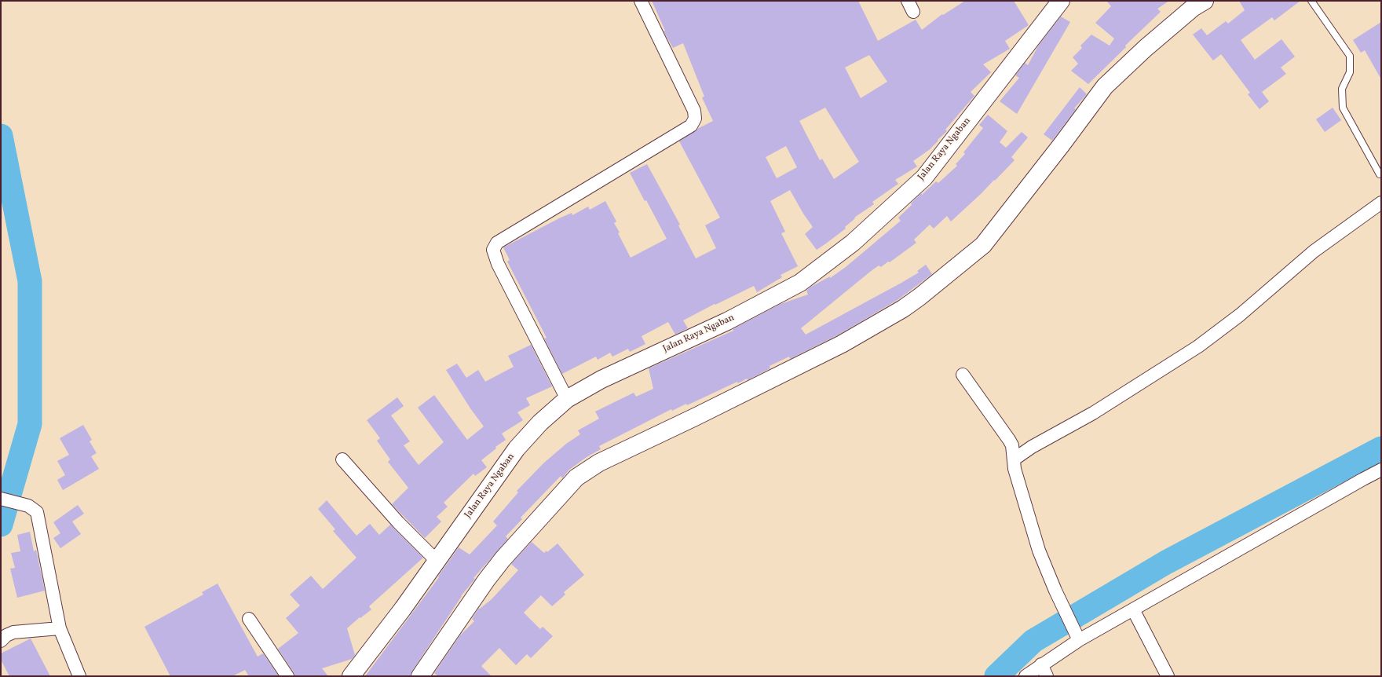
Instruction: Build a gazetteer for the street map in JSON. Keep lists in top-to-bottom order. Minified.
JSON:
{"streets":{"street":["Jalan Raya Ngaban"]}}
